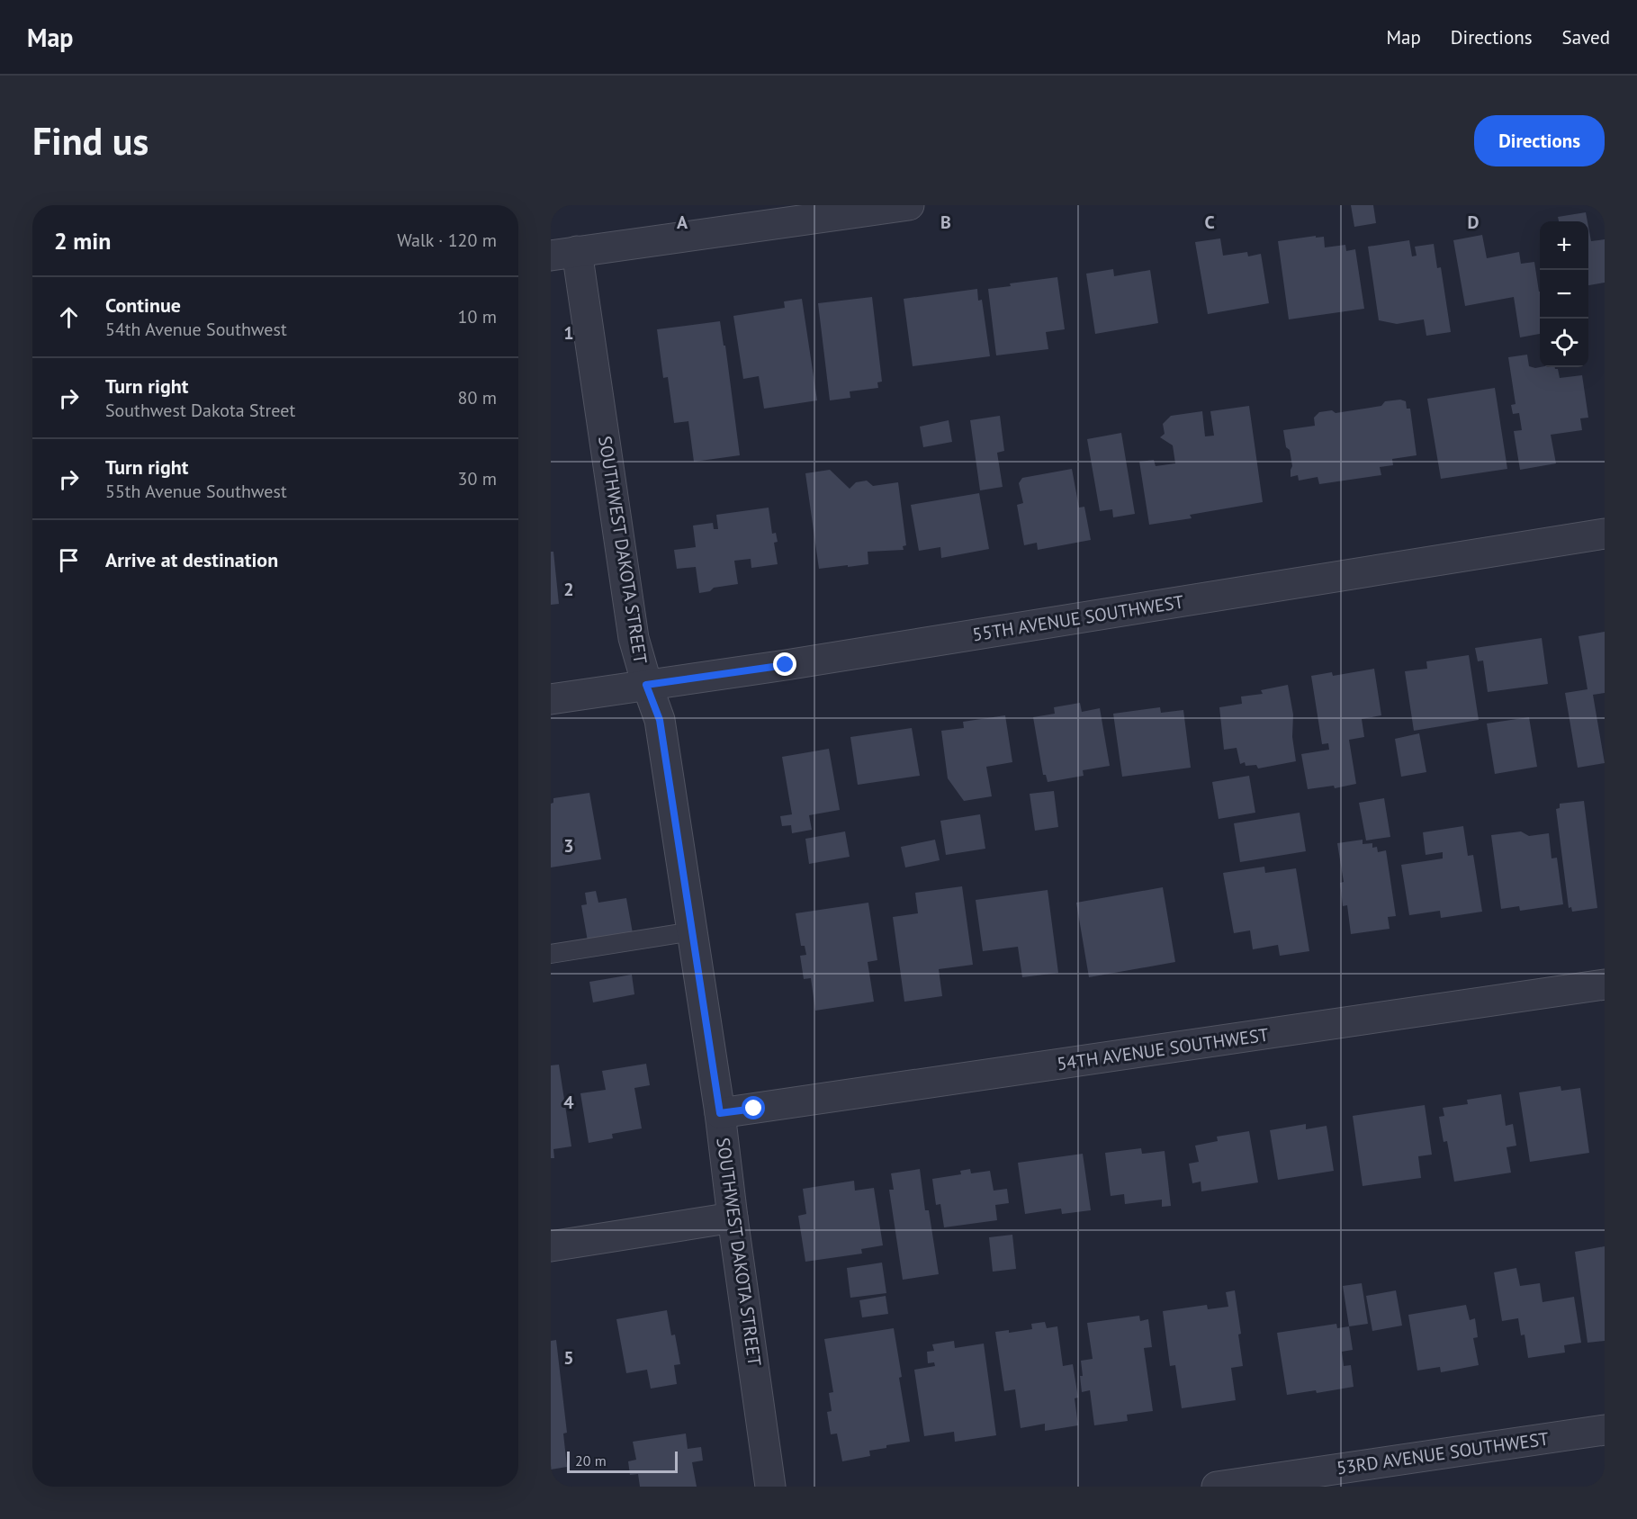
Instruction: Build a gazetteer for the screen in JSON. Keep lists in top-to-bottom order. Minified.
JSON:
{"streets":{"street":["SOUTHWEST DAKOTA STREET","55TH AVENUE SOUTHWEST","54TH AVENUE SOUTHWEST","53RD AVENUE SOUTHWEST"]},"crossings":[["SOUTHWEST DAKOTA STREET","55TH AVENUE SOUTHWEST"],["SOUTHWEST DAKOTA STREET","54TH AVENUE SOUTHWEST"]],"scale_bar":"20 m","page":{"header":"Map","nav":["Map","Directions","Saved"],"buttons":"Directions","title":"Find us","heading":["2 min","Walk · 120 m"],"map_buttons":["+","−"],"list":[["Continue","54th Avenue Southwest","10 m"],["Turn right","Southwest Dakota Street","80 m"],["Turn right","55th Avenue Southwest","30 m"],"Arrive at destination"],"scale":"20 m"},"grid":{"columns":["A","B","C","D"],"rows":["1","2","3","4","5"]}}
